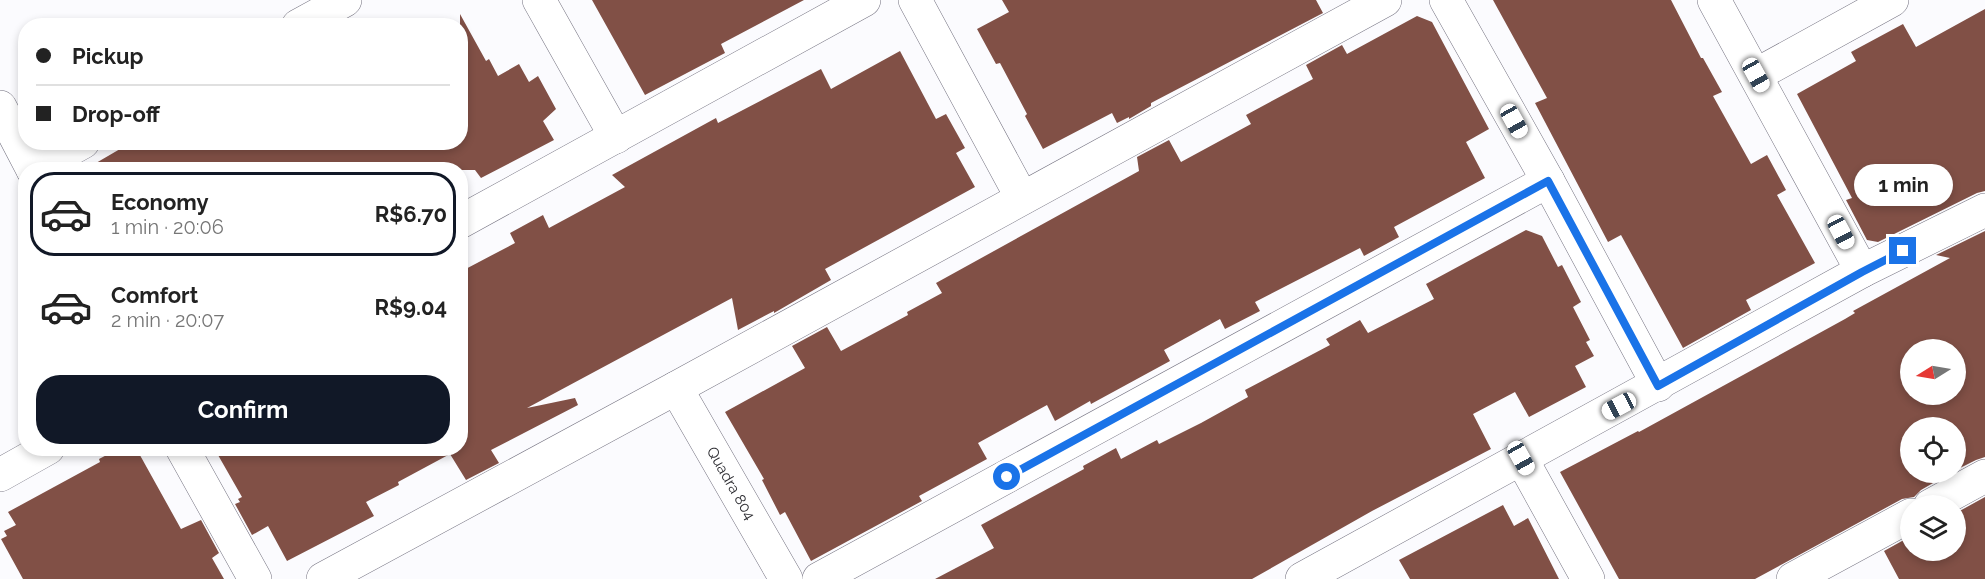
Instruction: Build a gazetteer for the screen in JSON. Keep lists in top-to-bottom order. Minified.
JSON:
{"streets":{"street":["Quadra 804"]},"north":"left","page":{"banner":["Pickup","Drop-off"],"bubble":"1 min","list":[{"name":"Economy","note":"1 min · 20:06","value":"R$6.70"},{"name":"Comfort","note":"2 min · 20:07","value":"R$9.04"}],"buttons":"Confirm"}}
